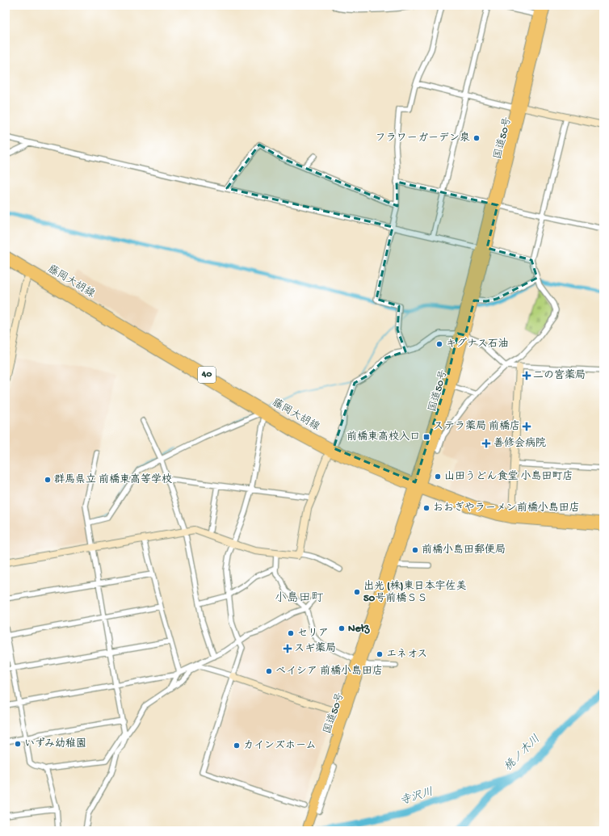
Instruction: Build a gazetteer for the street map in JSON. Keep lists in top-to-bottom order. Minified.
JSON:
{"streets":{"highway":["国道50号"],"main road":["藤岡大胡線","40"]},"crossings":[["国道50号","藤岡大胡線"]],"districts":["小島田町"],"water":["桃ノ木川","寺沢川"],"places":{"other":["フラワーガーデン泉","キグナス石油","山田うどん食堂 小島田町店","群馬県立 前橋東高等学校","おおぎやラーメン前橋小島田店","前橋小島田郵便局","出光 (株)東日本宇佐美 50号前橋ＳＳ","Netz","セリア","エネオス","ベイシア 前橋小島田店","いずみ幼稚園","カインズホーム"],"health":["二の宮薬局","ステラ薬局 前橋店","善修会病院","スギ薬局"],"transit":["前橋東高校入口"]}}
